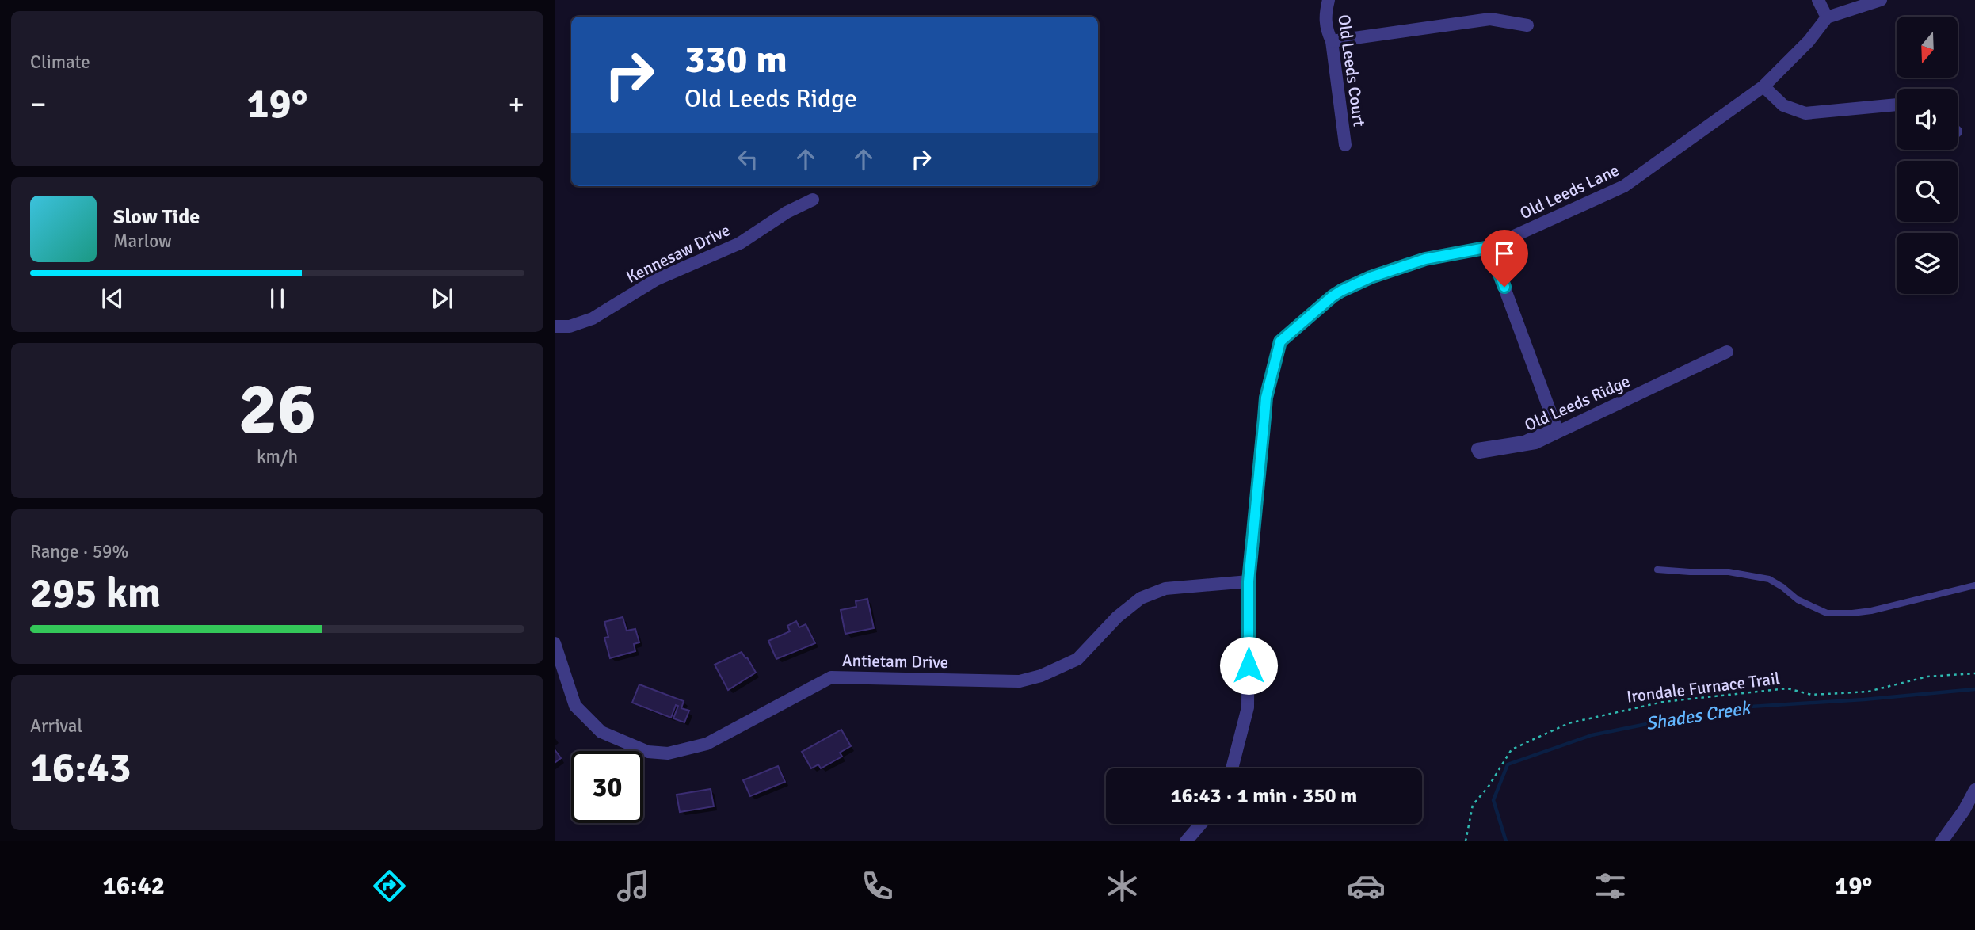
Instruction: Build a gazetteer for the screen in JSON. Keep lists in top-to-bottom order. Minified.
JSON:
{"streets":{"street":["Old Leeds Court","Old Leeds Lane","Kennesaw Drive","Old Leeds Ridge","Antietam Drive"],"path":["Irondale Furnace Trail"]},"crossings":[["Old Leeds Lane","Old Leeds Ridge"],["Old Leeds Lane","Antietam Drive"]],"water":["Shades Creek"],"north":"bottom","page":{"tile":["Climate",["26","km/h"],["Range · 59%","295 km"],["Arrival","16:43"]],"turn":["330 m","Old Leeds Ridge"],"heat":["−","19°","+"],"song":["Slow Tide","Marlow"],"limit":"30","trip":"16:43 · 1 min · 350 m","tabs":["16:42","19°"]}}
